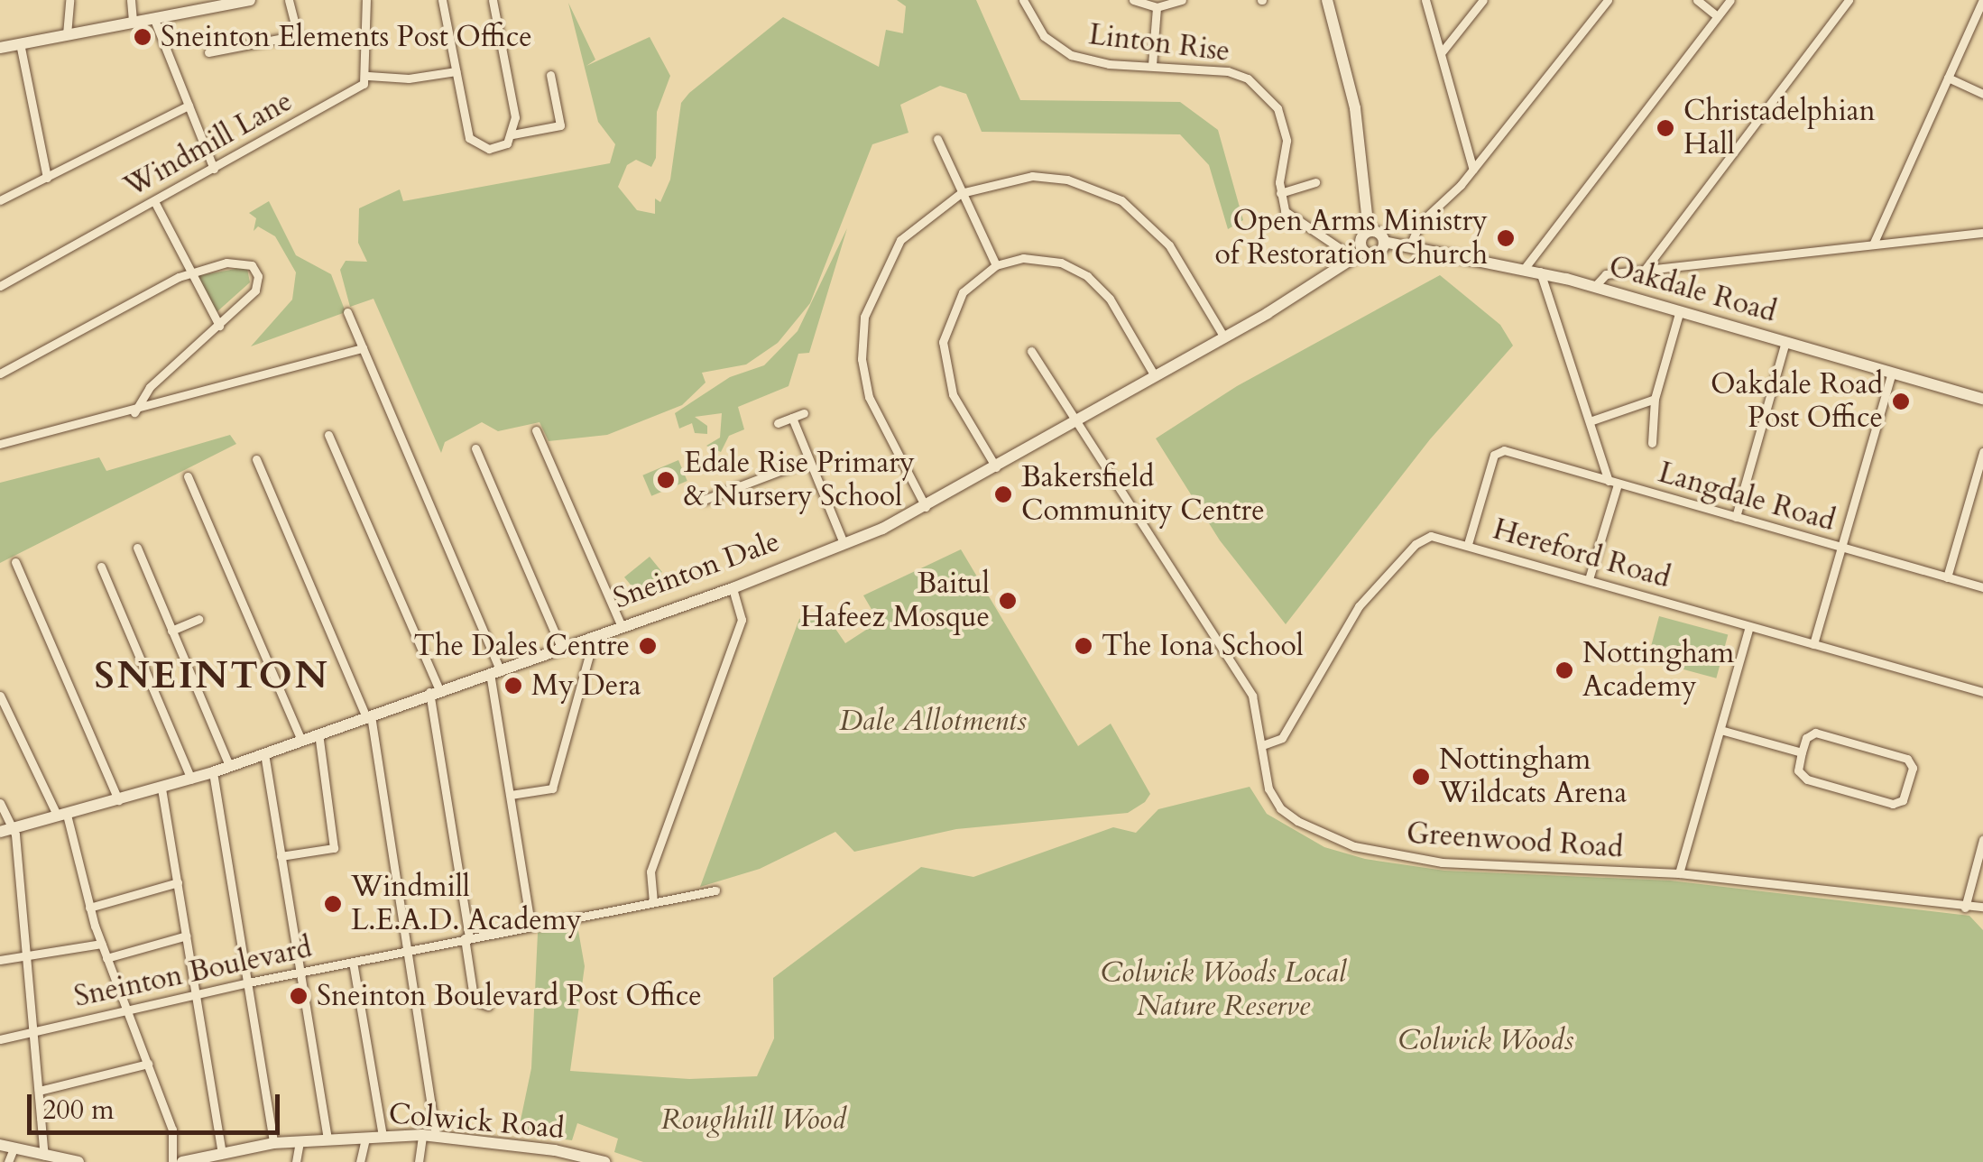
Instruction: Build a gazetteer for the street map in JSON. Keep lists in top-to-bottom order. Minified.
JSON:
{"streets":{"street":["Linton Rise","Windmill Lane","Oakdale Road","Langdale Road","Hereford Road","Sneinton Dale","Greenwood Road","Sneinton Boulevard","Colwick Road"]},"crossings":[["Oakdale Road","Sneinton Dale"],["Langdale Road","Hereford Road"],["Hereford Road","Greenwood Road"],["Sneinton Dale","Greenwood Road"]],"districts":["SNEINTON"],"parks":["Dale Allotments","Colwick Woods Local Nature Reserve","Colwick Woods","Roughhill Wood"],"places":["Sneinton Elements Post Office","Christadelphian Hall","Open Arms Ministry of Restoration Church","Oakdale Road Post Office","Edale Rise Primary & Nursery School","Bakersfield Community Centre","Baitul Hafeez Mosque","The Dales Centre","The Iona School","Nottingham Academy","My Dera","Nottingham Wildcats Arena","Windmill L.E.A.D. Academy","Sneinton Boulevard Post Office"],"scale_bar":"200 m"}
